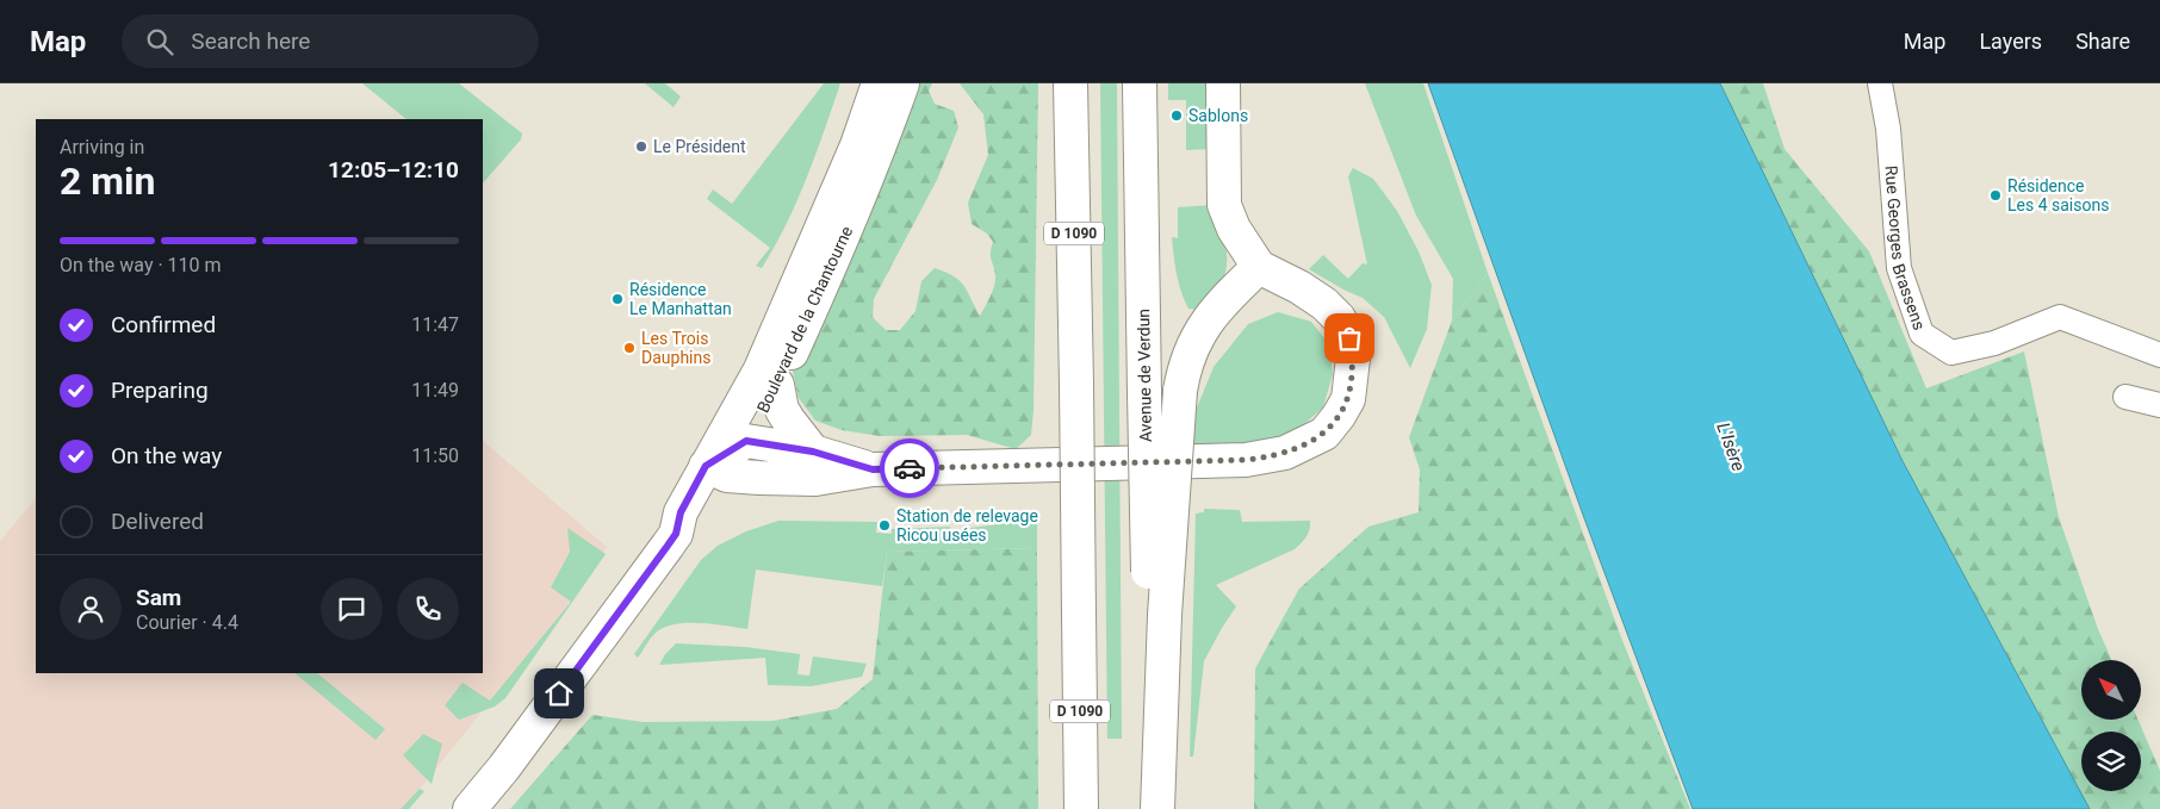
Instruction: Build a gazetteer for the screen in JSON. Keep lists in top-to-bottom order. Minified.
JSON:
{"streets":{"street":["D 1090","Rue Georges Brassens","Boulevard de la Chantourne","Avenue de Verdun"]},"water":["L'Isère"],"places":["Sablons","Le Président","Résidence Les 4 saisons","Résidence Le Manhattan","Les Trois Dauphins","Station de relevage Ricou usées"],"north":"top left","page":{"header":"Map","search":"Search here","nav":["Map","Layers","Share"],"heading":["2 min","Arriving in","12:05–12:10"],"panel":["Sam","Courier · 4.4"],"bar":"On the way · 110 m","list":[["Confirmed","11:47"],["Preparing","11:49"],["On the way","11:50"],"Delivered"]}}
